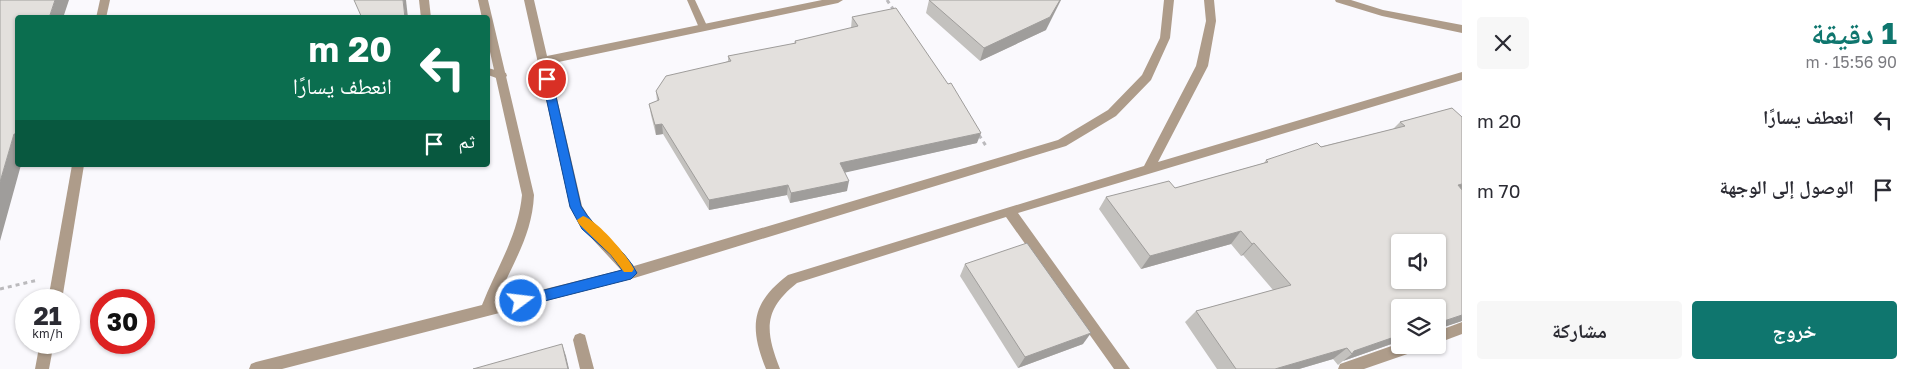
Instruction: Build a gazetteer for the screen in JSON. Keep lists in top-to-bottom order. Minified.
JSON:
{"page":{"heading":["1 دقيقة","90 m · 15:56"],"turn":["20 m","انعطف يسارًا"],"list":[{"name":"انعطف يسارًا","value":"20 m"},{"name":"الوصول إلى الوجهة","value":"70 m"}],"then":"ثم","speed":"21 km/h","limit":"30","buttons":["خروج","مشاركة"]}}
